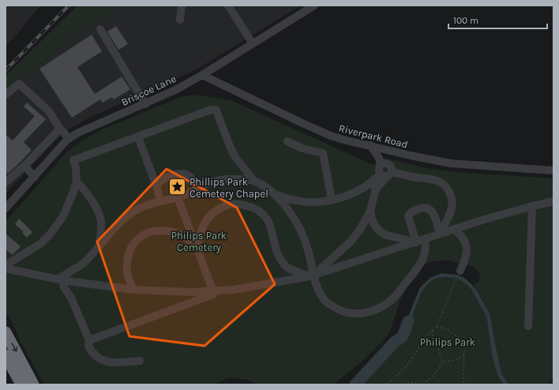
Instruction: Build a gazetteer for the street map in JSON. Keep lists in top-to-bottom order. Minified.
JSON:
{"streets":{"street":["Briscoe Lane","Riverpark Road"]},"crossings":[["Briscoe Lane","Riverpark Road"]],"parks":["Philips Park Cemetery","Philips Park"],"places":{"place":["Phillips Park Cemetery Chapel"]},"scale_bar":"100 m"}
